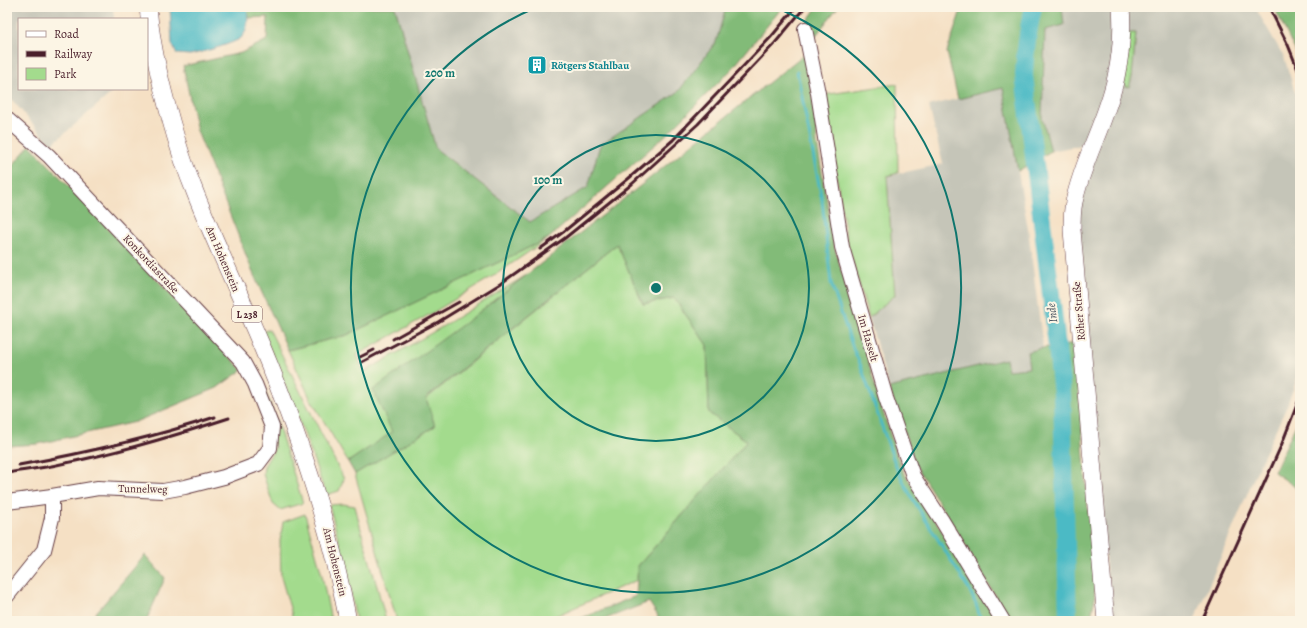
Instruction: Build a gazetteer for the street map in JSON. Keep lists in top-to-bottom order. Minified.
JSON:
{"streets":{"main road":["Am Hohenstein","Röher Straße","L 238"],"street":["Konkordiastraße","Im Hasselt","Tunnelweg"]},"crossings":[["Konkordiastraße","Tunnelweg"]],"water":["Inde"],"places":{"building":["Rötgers Stahlbau"]},"legend":["Road","Railway","Park"],"rings":["200 m","100 m"]}
